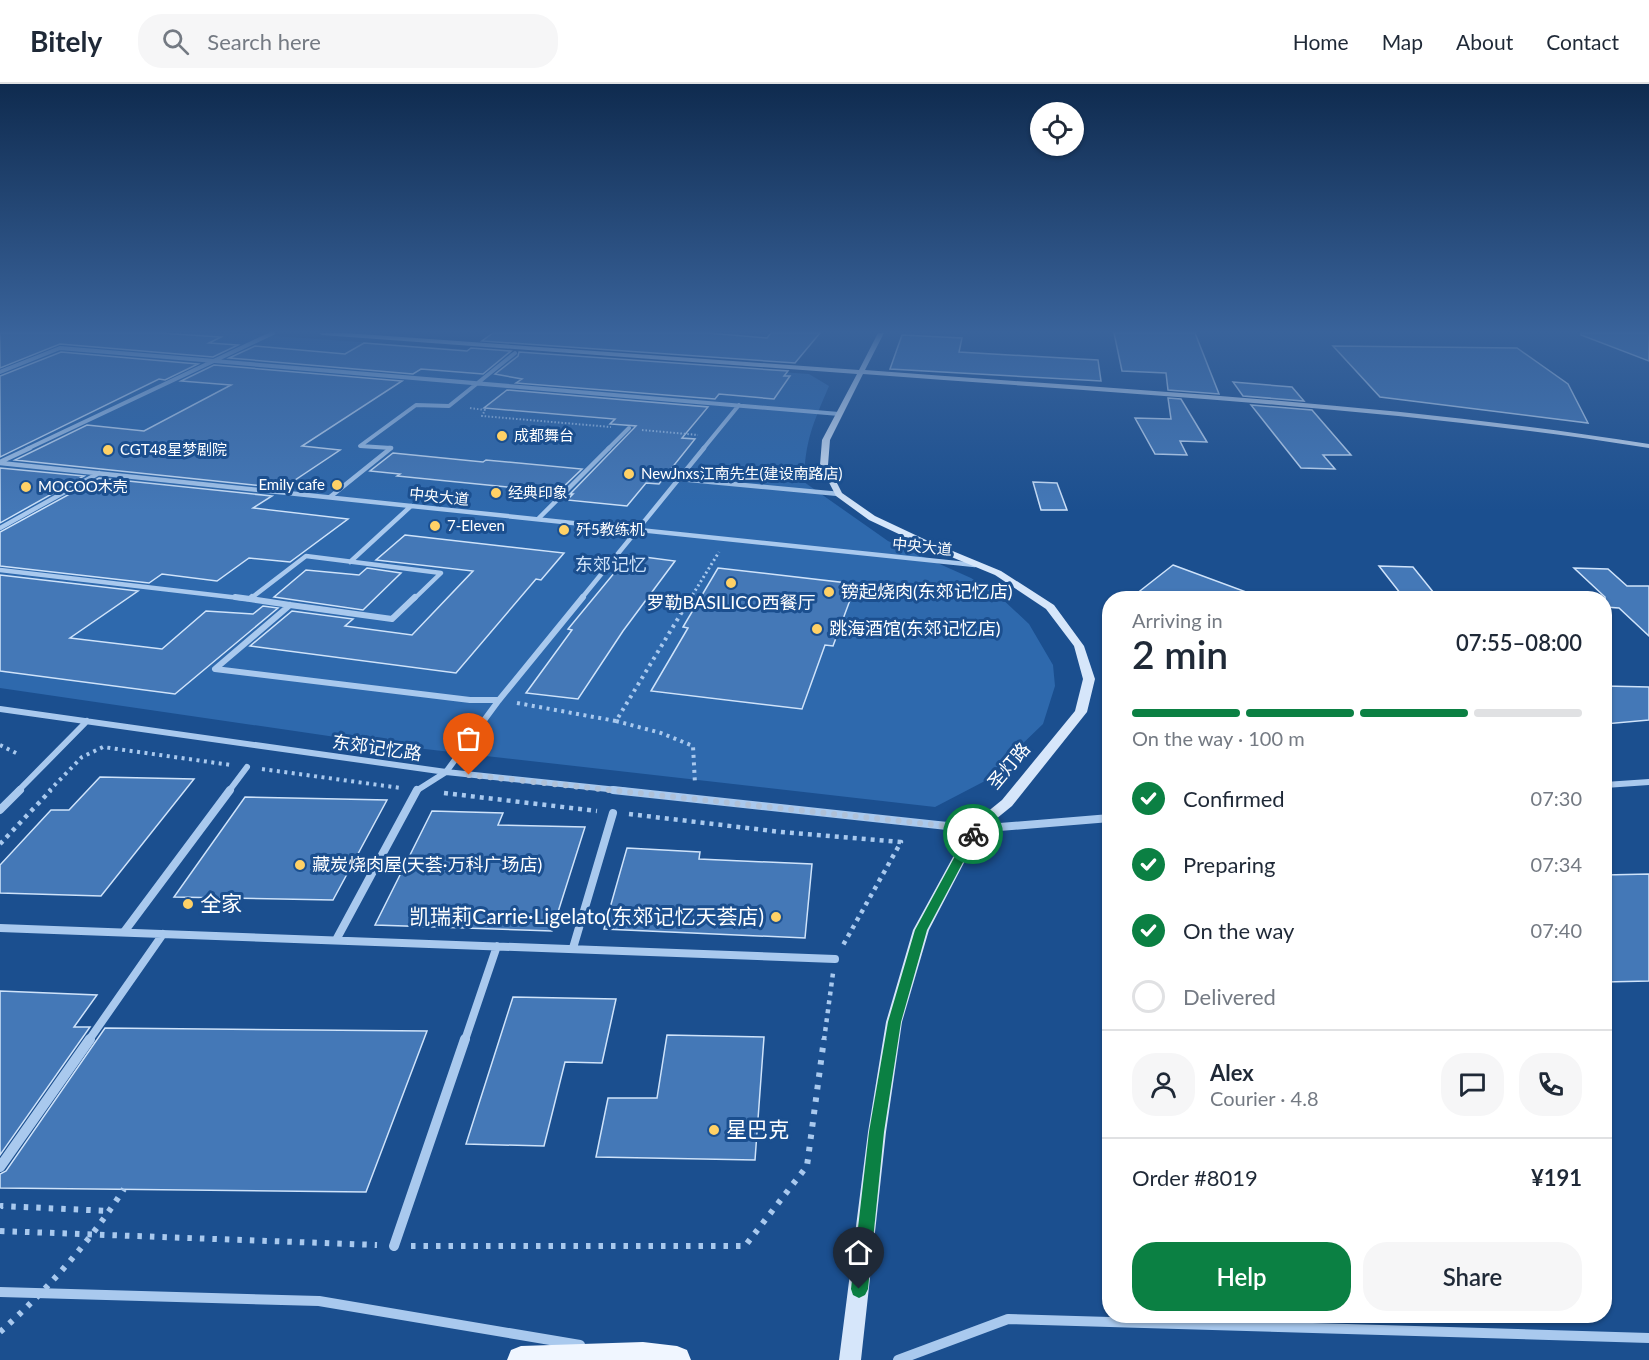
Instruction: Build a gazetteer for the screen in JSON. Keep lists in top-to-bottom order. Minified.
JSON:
{"streets":{"street":["中央大道","东郊记忆路","圣灯路"]},"crossings":[["中央大道","圣灯路"],["东郊记忆路","圣灯路"]],"parks":["东郊记忆"],"places":["成都舞台","CGT48星梦剧院","NewJnxs江南先生(建设南路店)","Emily cafe","MOCOO木壳","经典印象","7-Eleven","歼5教练机","罗勒BASILICO西餐厅","镑起烧肉(东郊记忆店)","跳海酒馆(东郊记忆店)","藏炭烧肉屋(天荟·万科广场店)","全家","凯瑞莉Carrie·Ligelato(东郊记忆天荟店)","星巴克"],"page":{"header":"Bitely","search":"Search here","nav":["Home","Map","About","Contact"],"heading":["2 min","Arriving in","07:55–08:00"],"panel":["Alex","Courier · 4.8","Order #8019","¥191"],"bar":"On the way · 100 m","list":[["Confirmed","07:30"],["Preparing","07:34"],["On the way","07:40"],"Delivered"],"buttons":["Help","Share"]}}
